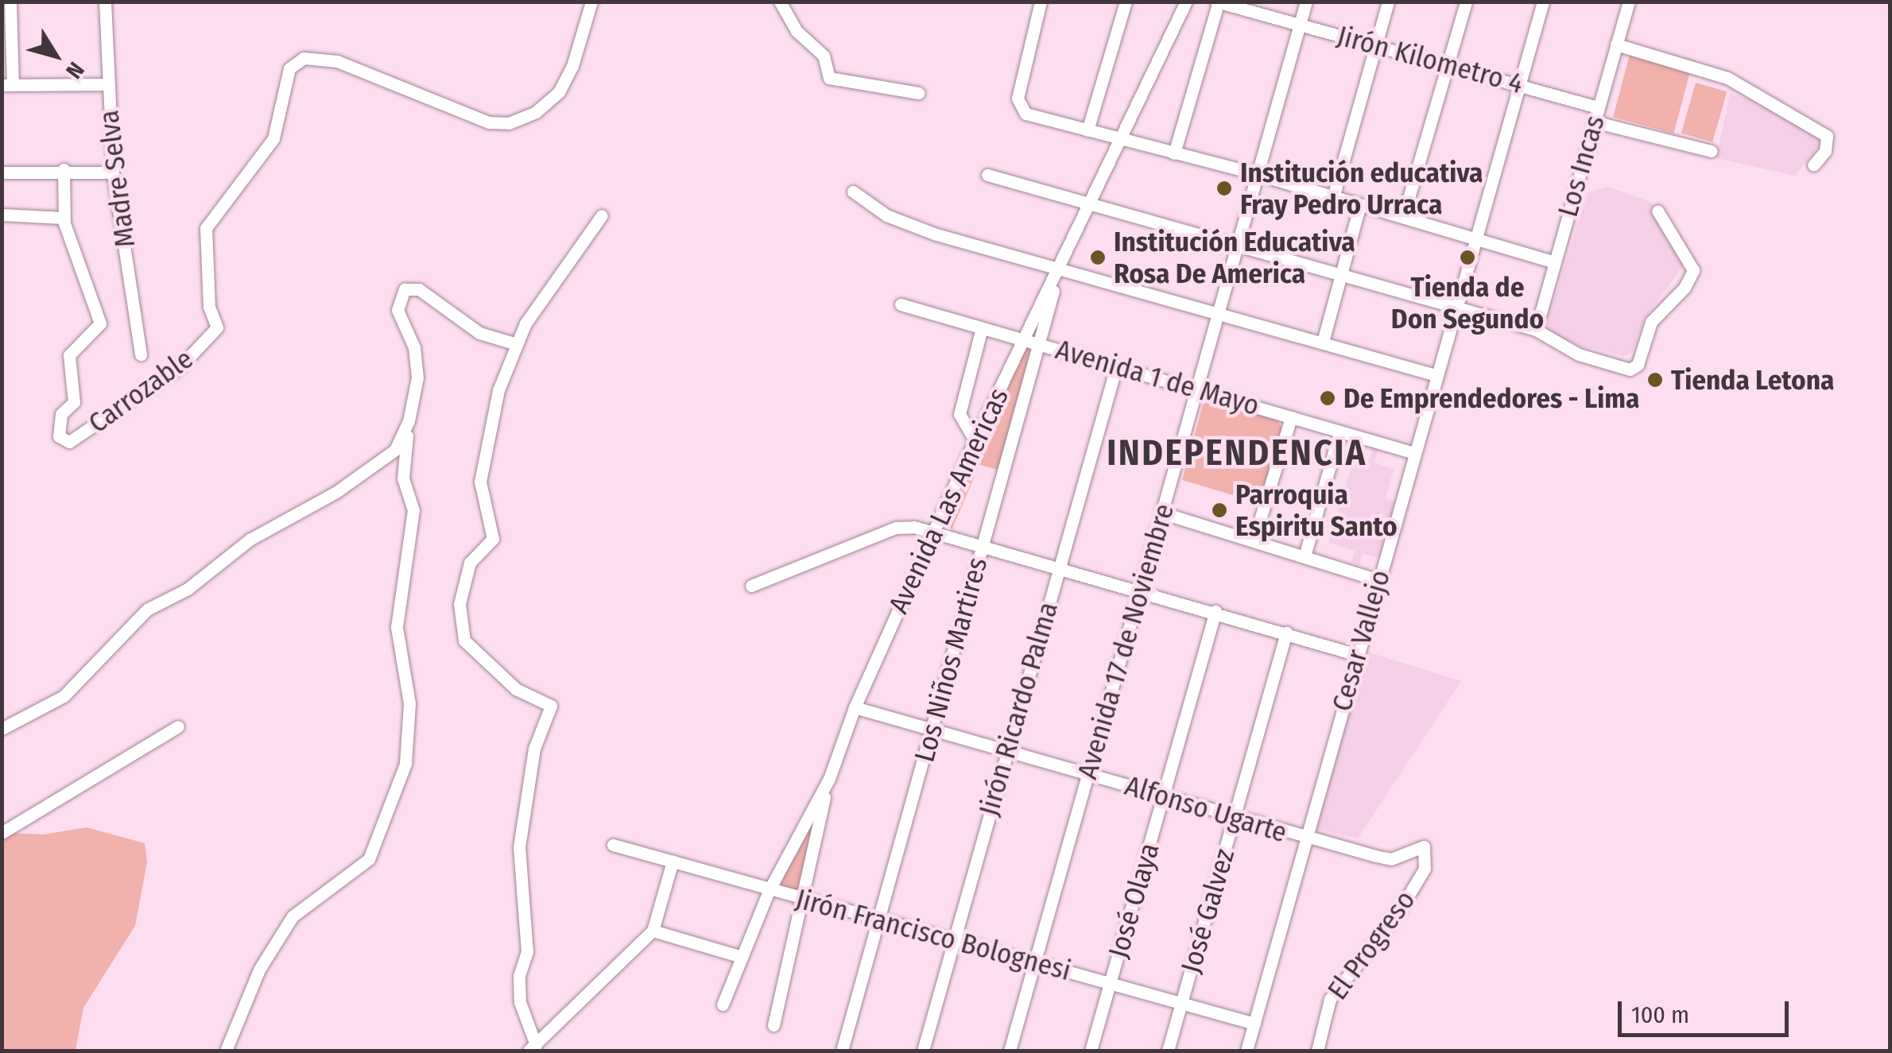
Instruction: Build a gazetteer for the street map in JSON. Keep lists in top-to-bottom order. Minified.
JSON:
{"streets":{"street":["Jirón Kilometro 4","Los Incas","Madre Selva","Avenida 1 de Mayo","Carrozable","Avenida Las Americas","Cesar Vallejo","Avenida 17 de Noviembre","Los Niños Martires","Jirón Ricardo Palma","Alfonso Ugarte","José Olaya","José Galvez","Jirón Francisco Bolognesi","El Progreso"]},"crossings":[["Jirón Kilometro 4","Los Incas"],["Jirón Kilometro 4","Cesar Vallejo"],["Jirón Kilometro 4","Avenida 17 de Noviembre"],["Avenida 1 de Mayo","Avenida Las Americas"],["Avenida 1 de Mayo","Cesar Vallejo"],["Avenida 1 de Mayo","Avenida 17 de Noviembre"],["Avenida 1 de Mayo","Los Niños Martires"],["Avenida 1 de Mayo","Jirón Ricardo Palma"],["Avenida Las Americas","Los Niños Martires"],["Avenida Las Americas","Alfonso Ugarte"],["Avenida Las Americas","Jirón Francisco Bolognesi"],["Cesar Vallejo","Alfonso Ugarte"],["Cesar Vallejo","Jirón Francisco Bolognesi"],["Avenida 17 de Noviembre","Alfonso Ugarte"],["Avenida 17 de Noviembre","Jirón Francisco Bolognesi"],["Los Niños Martires","Alfonso Ugarte"],["Los Niños Martires","Jirón Francisco Bolognesi"],["Jirón Ricardo Palma","Alfonso Ugarte"],["Jirón Ricardo Palma","Jirón Francisco Bolognesi"],["Alfonso Ugarte","José Olaya"],["Alfonso Ugarte","José Galvez"],["Alfonso Ugarte","El Progreso"],["José Olaya","Jirón Francisco Bolognesi"],["José Galvez","Jirón Francisco Bolognesi"]],"districts":["INDEPENDENCIA"],"places":["Institución educativa Fray Pedro Urraca","Institución Educativa Rosa De America","Tienda de Don Segundo","Tienda Letona","De Emprendedores - Lima","Parroquia Espiritu Santo"],"scale_bar":"100 m","north":"bottom right"}
